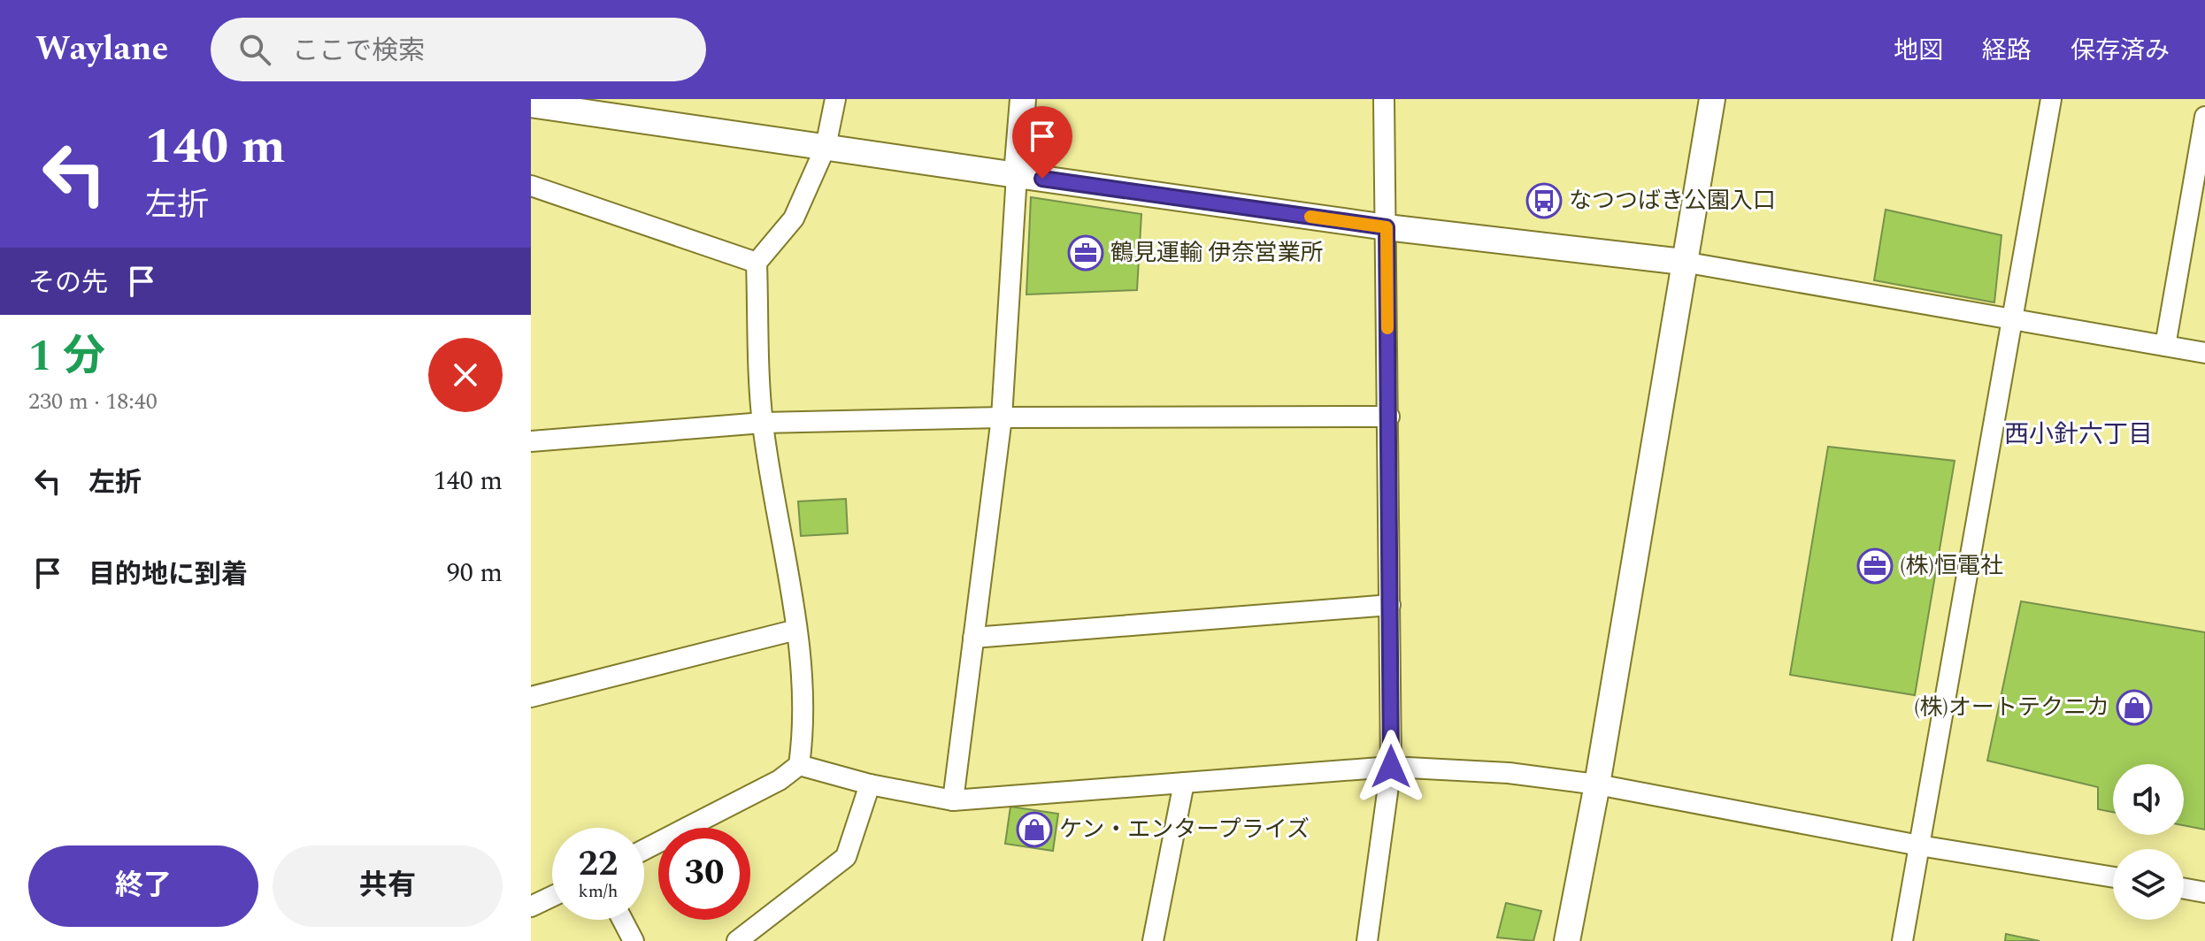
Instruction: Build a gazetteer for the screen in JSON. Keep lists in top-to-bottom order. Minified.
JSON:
{"districts":["西小針六丁目"],"places":{"bus stop":["なつつばき公園入口"],"office":["鶴見運輸 伊奈営業所","(株)恒電社"],"shop":["(株)オートテクニカ","ケン・エンタープライズ"]},"page":{"header":"Waylane","search":"ここで検索","nav":["地図","経路","保存済み"],"turn":["140 m","左折"],"then":"その先","heading":["1 分","230 m · 18:40"],"list":[{"name":"左折","value":"140 m"},{"name":"目的地に到着","value":"90 m"}],"speed":"22 km/h","limit":"30","buttons":["終了","共有"]}}
